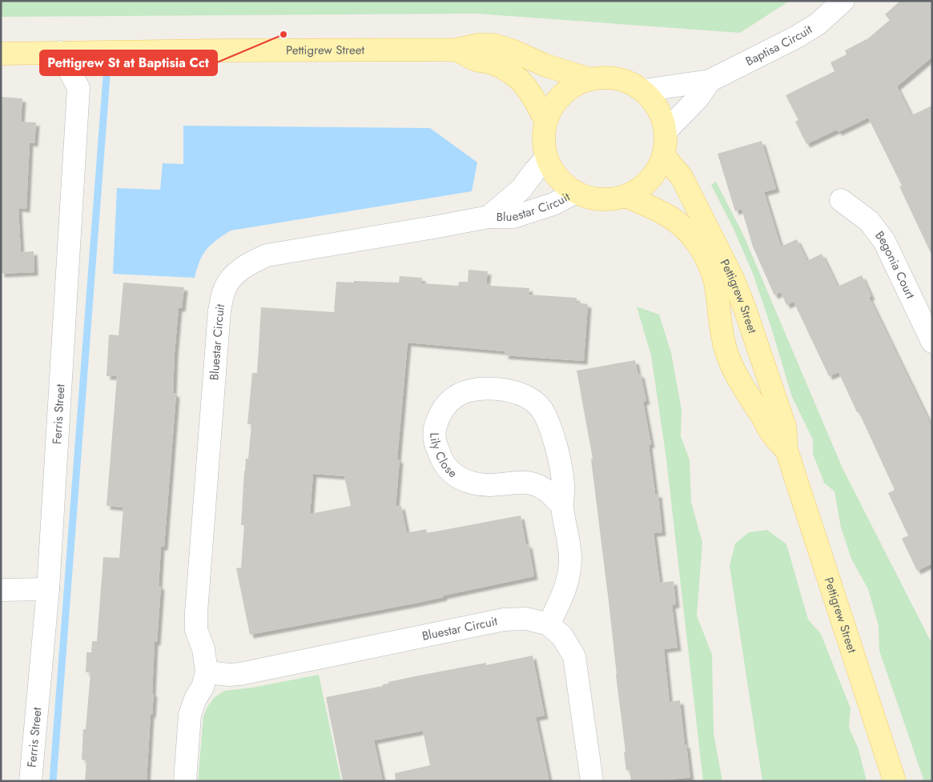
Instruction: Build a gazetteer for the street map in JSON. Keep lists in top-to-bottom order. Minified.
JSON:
{"streets":{"main road":["Pettigrew Street"],"street":["Baptisa Circuit","Bluestar Circuit","Begonia Court","Ferris Street","Lily Close"]},"crossings":[["Baptisa Circuit","Pettigrew Street"],["Baptisa Circuit","Bluestar Circuit"],["Pettigrew Street","Bluestar Circuit"],["Pettigrew Street","Ferris Street"],["Bluestar Circuit","Lily Close"]],"places":["Pettigrew St at Baptisia Cct"]}
